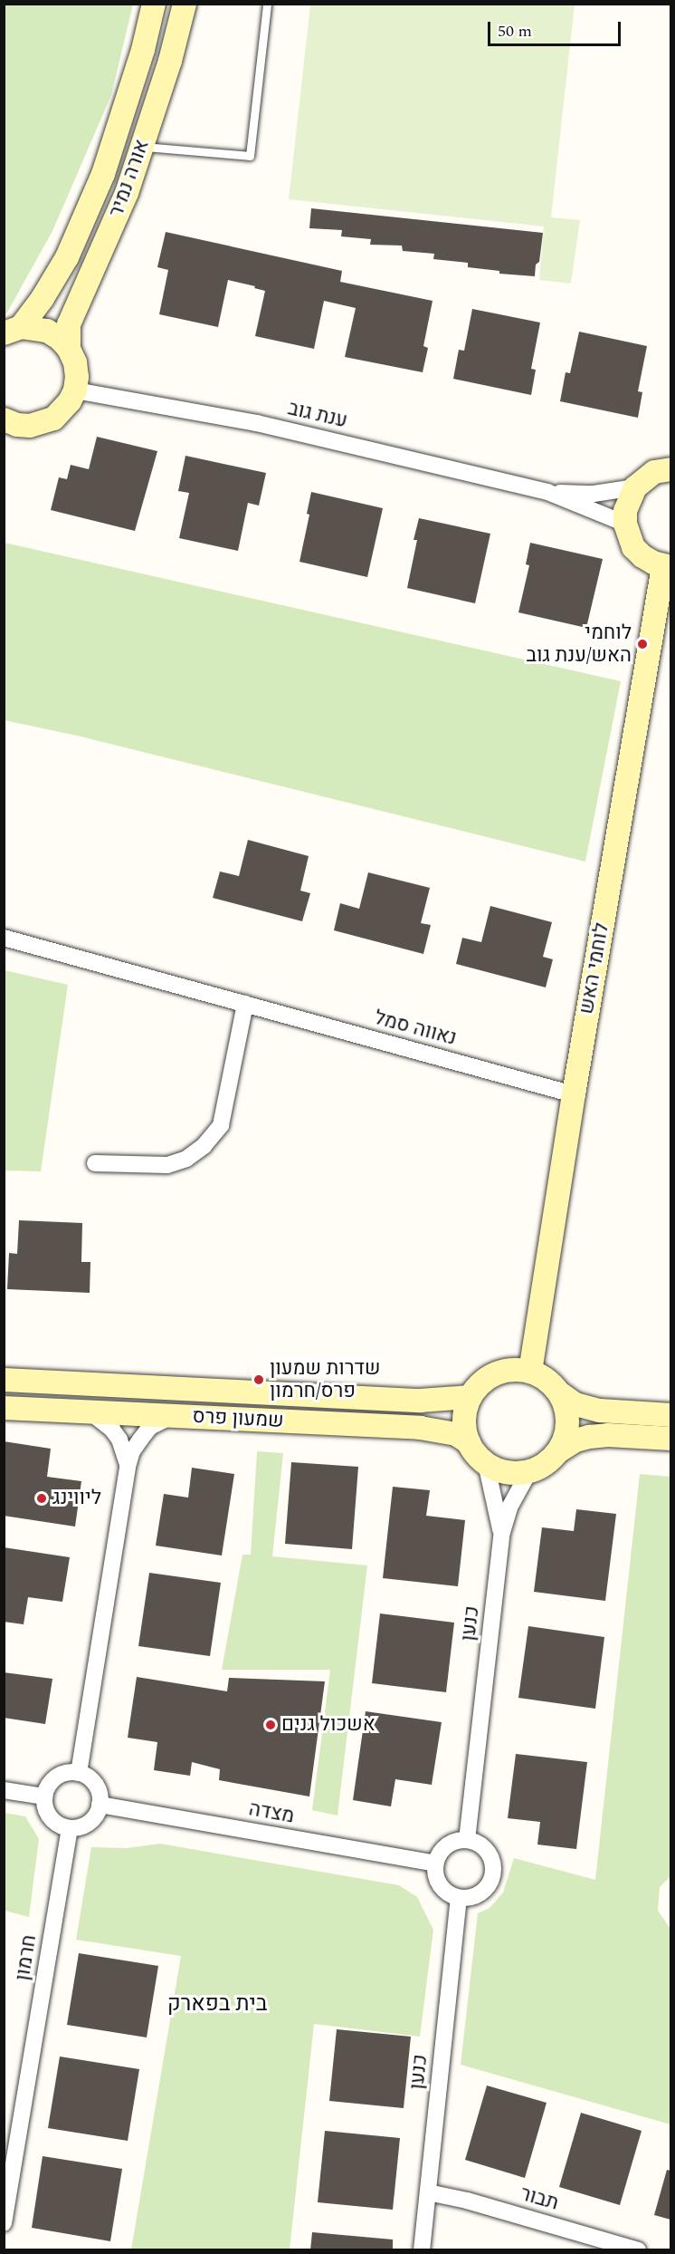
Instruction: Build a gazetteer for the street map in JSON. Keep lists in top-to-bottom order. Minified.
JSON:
{"streets":{"street":["אורה נמיר","ענת גוב","לוחמי האש","נאווה סמל","שמעון פרס","כנען","מצדה","חרמון","תבור"]},"crossings":[["לוחמי האש","נאווה סמל"],["לוחמי האש","שמעון פרס"],["לוחמי האש","כנען"],["שמעון פרס","כנען"],["כנען","מצדה"],["כנען","תבור"],["מצדה","חרמון"]],"districts":["בית בפארק"],"places":["לוחמי האש/ענת גוב","שדרות שמעון פרס/חרמון","ליווינג","אשכול גנים"],"scale_bar":"50 m"}
